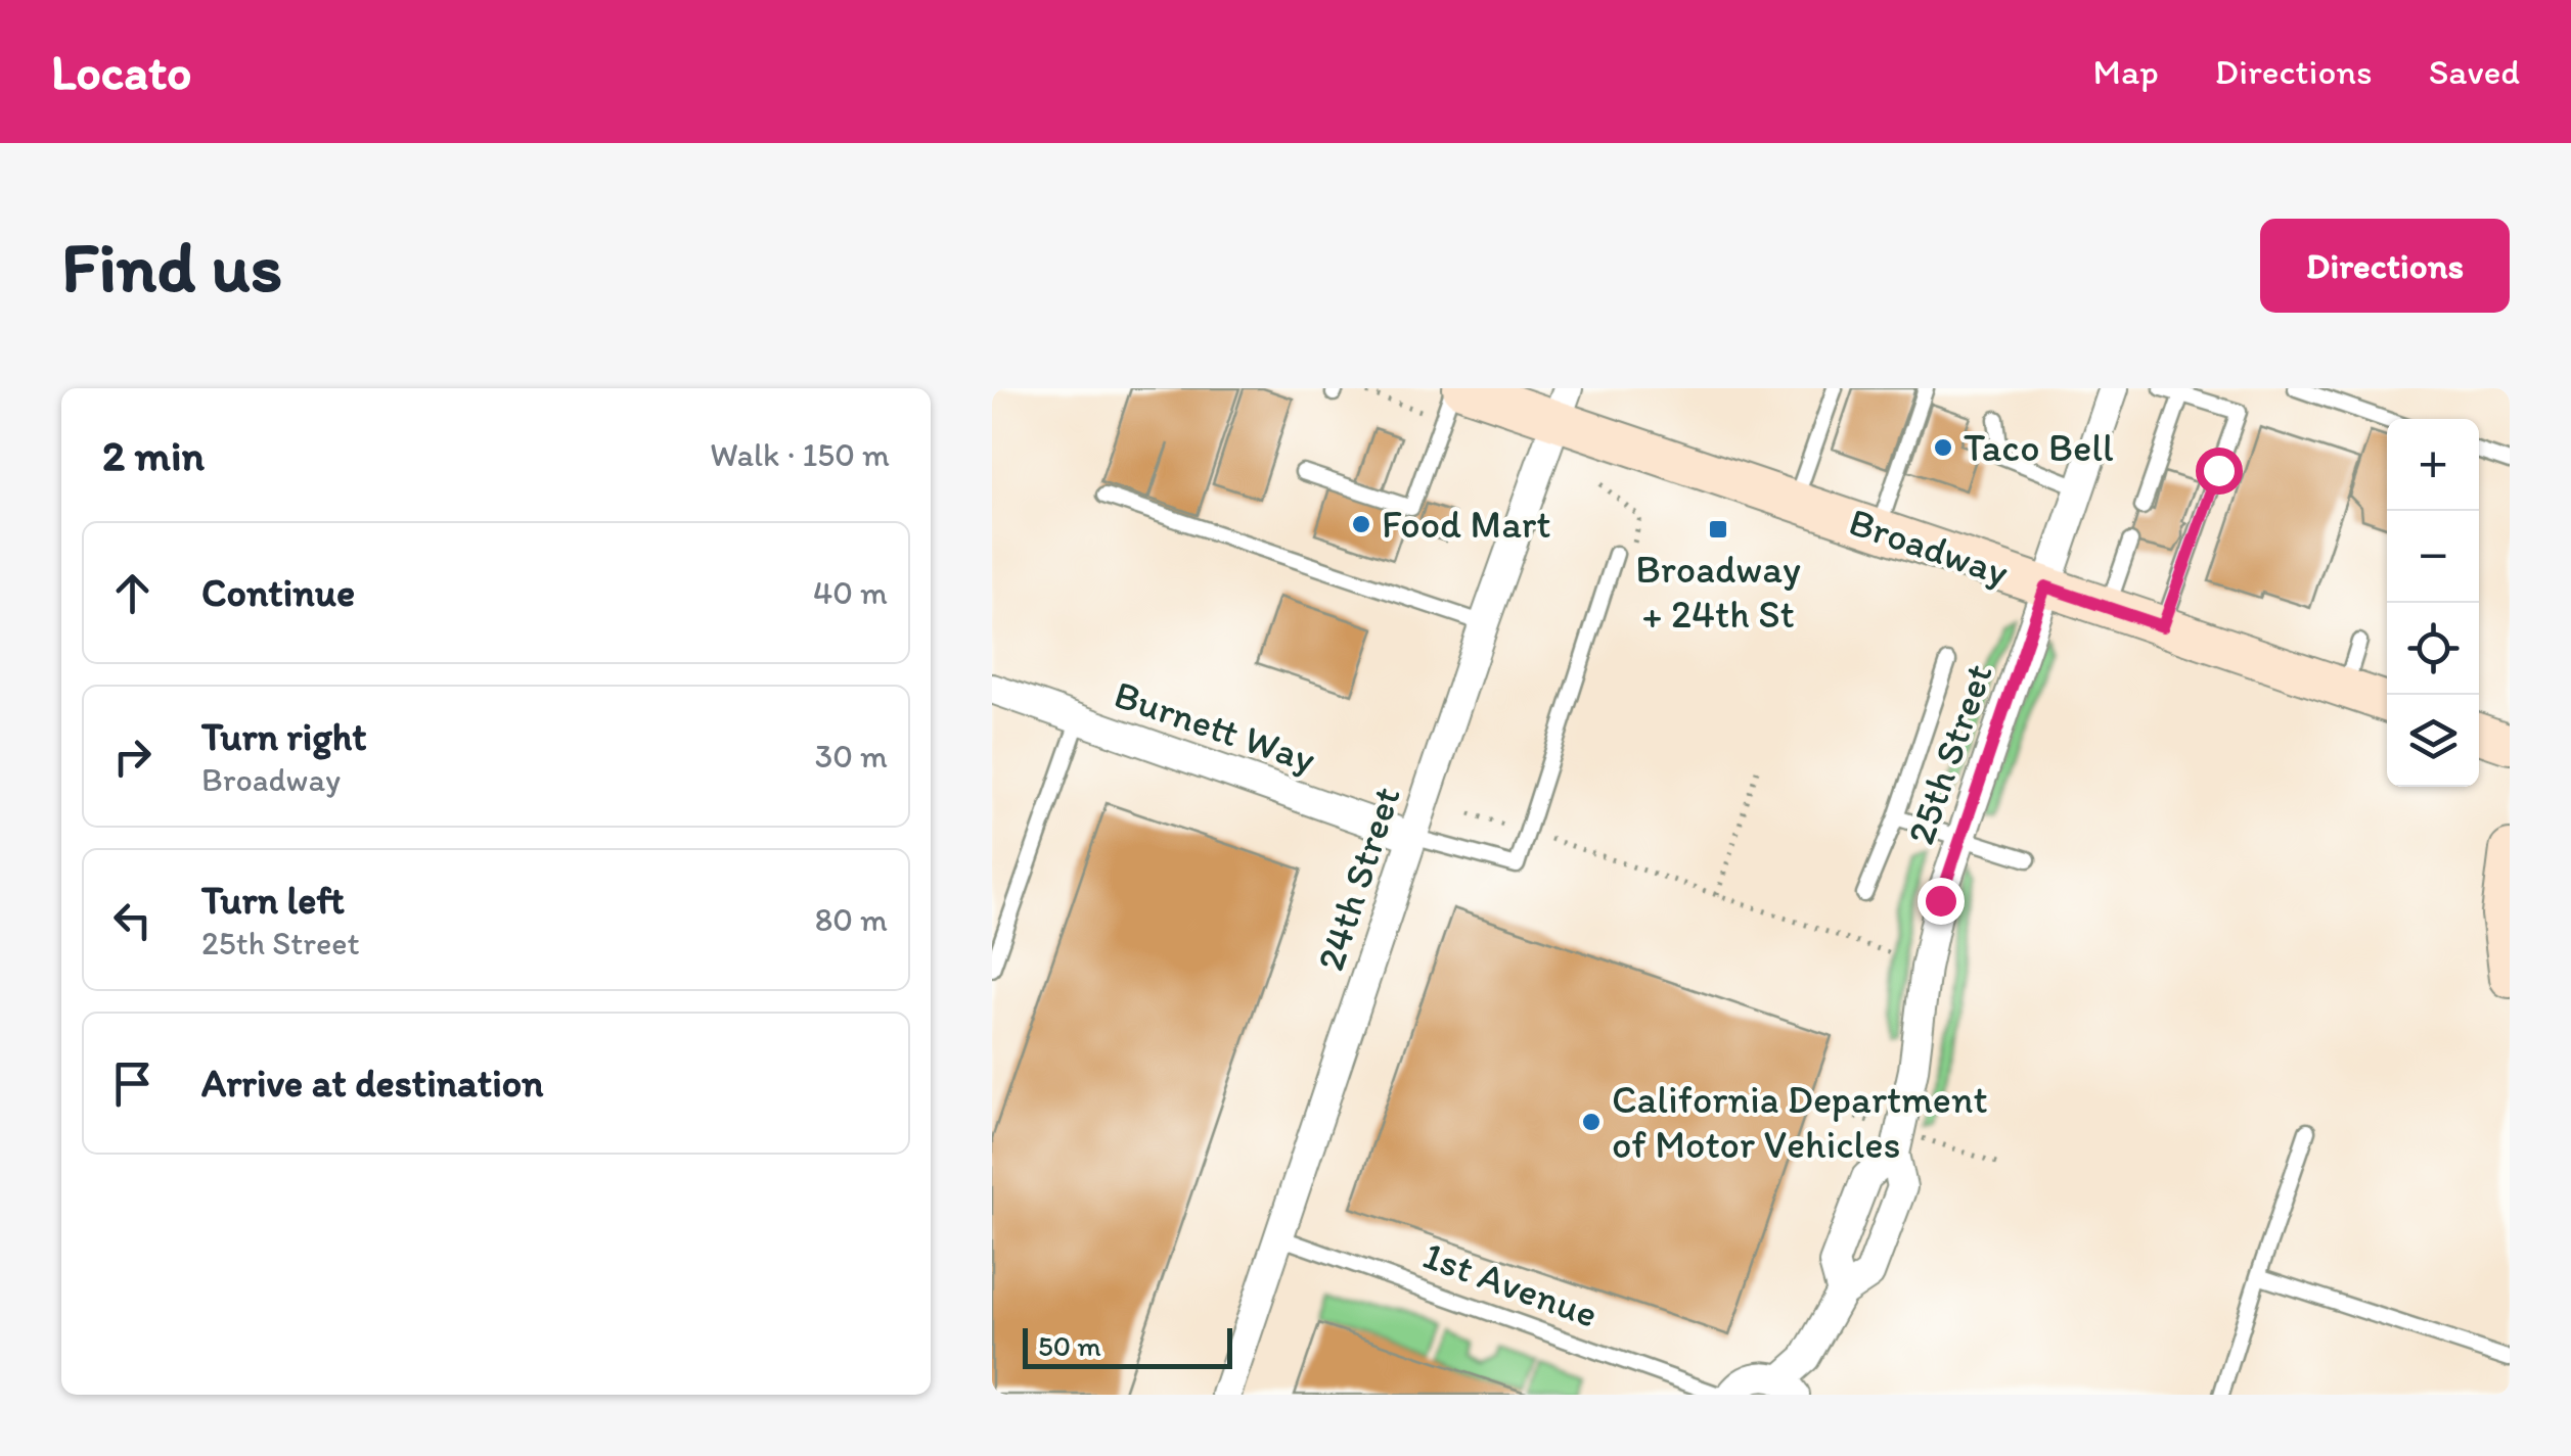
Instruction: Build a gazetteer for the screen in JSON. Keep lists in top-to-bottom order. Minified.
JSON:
{"streets":{"main road":["Broadway"],"street":["Burnett Way","25th Street","24th Street"],"lane":["1st Avenue"]},"crossings":[["Broadway","25th Street"],["Broadway","24th Street"],["Burnett Way","24th Street"],["24th Street","1st Avenue"]],"places":{"other":["Taco Bell","Food Mart","California Department of Motor Vehicles"],"transit":["Broadway + 24th St"]},"scale_bar":"50 m","page":{"header":"Locato","nav":["Map","Directions","Saved"],"buttons":"Directions","title":"Find us","heading":["2 min","Walk · 150 m"],"map_buttons":["+","−"],"list":[["Continue","40 m"],["Turn right","Broadway","30 m"],["Turn left","25th Street","80 m"],"Arrive at destination"],"scale":"50 m"}}
